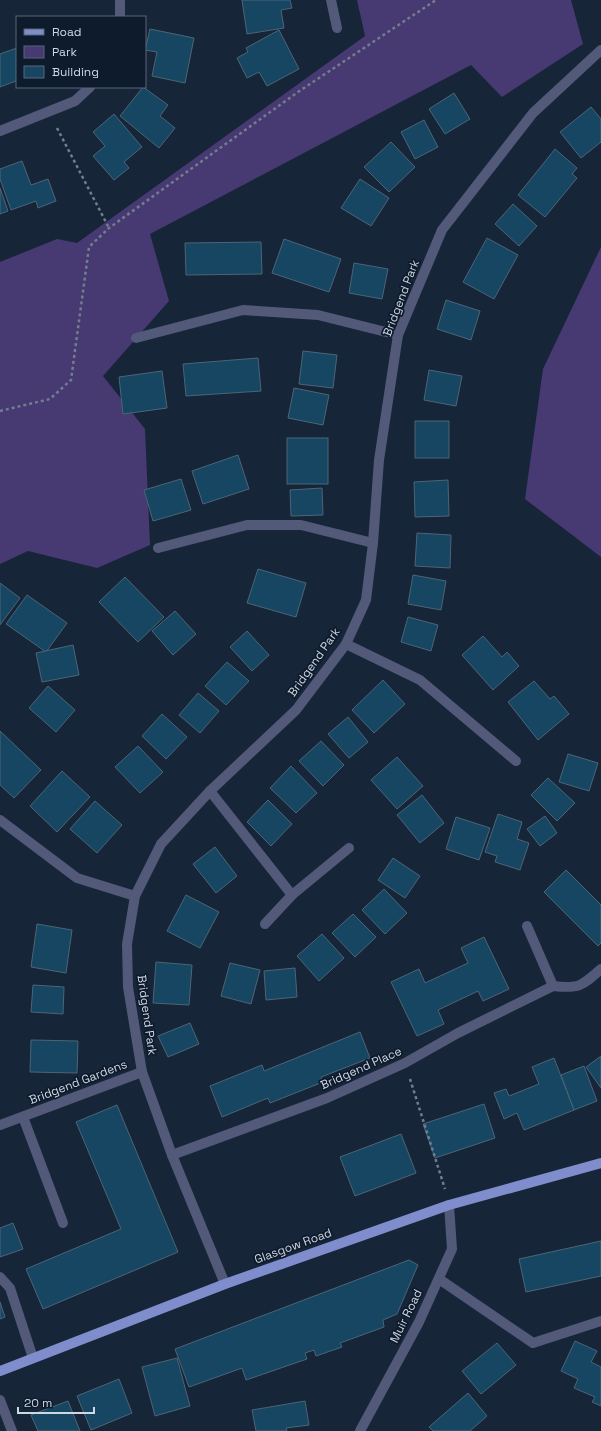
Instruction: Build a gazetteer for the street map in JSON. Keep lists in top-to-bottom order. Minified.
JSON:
{"streets":{"main road":["Glasgow Road"],"street":["Bridgend Park","Bridgend Place","Bridgend Gardens","Muir Road"]},"crossings":[["Bridgend Park","Bridgend Place"],["Bridgend Park","Bridgend Gardens"],["Bridgend Park","Glasgow Road"],["Glasgow Road","Muir Road"]],"legend":["Road","Park","Building"],"scale_bar":"20 m"}
